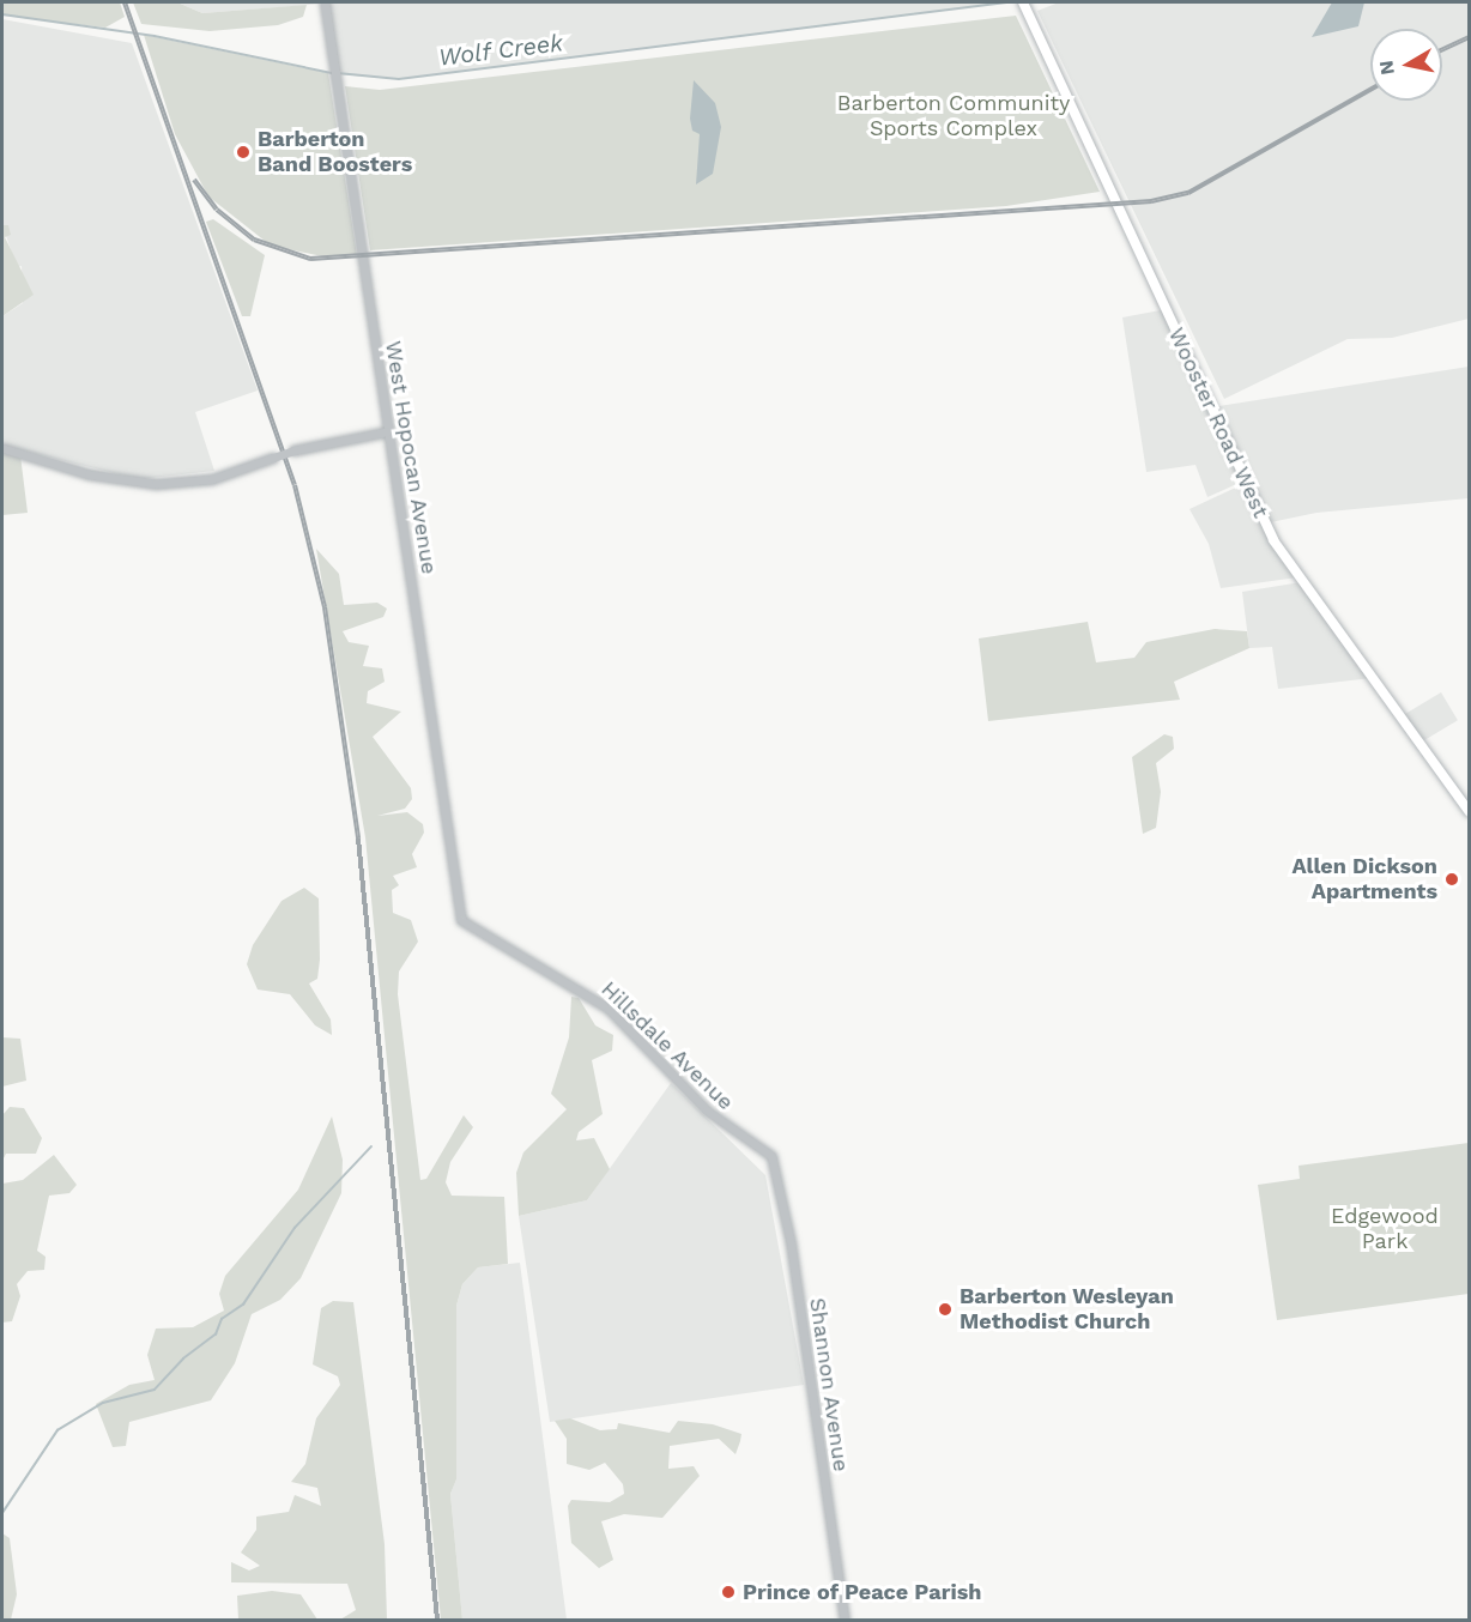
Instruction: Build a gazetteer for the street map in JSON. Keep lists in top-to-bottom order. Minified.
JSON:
{"streets":{"main road":["Wooster Road West"],"street":["West Hopocan Avenue","Hillsdale Avenue","Shannon Avenue"]},"crossings":[["West Hopocan Avenue","Hillsdale Avenue"],["Hillsdale Avenue","Shannon Avenue"]],"water":["Wolf Creek"],"parks":["Barberton Community Sports Complex","Edgewood Park"],"places":["Barberton Band Boosters","Allen Dickson Apartments","Barberton Wesleyan Methodist Church","Prince of Peace Parish"],"north":"left"}
